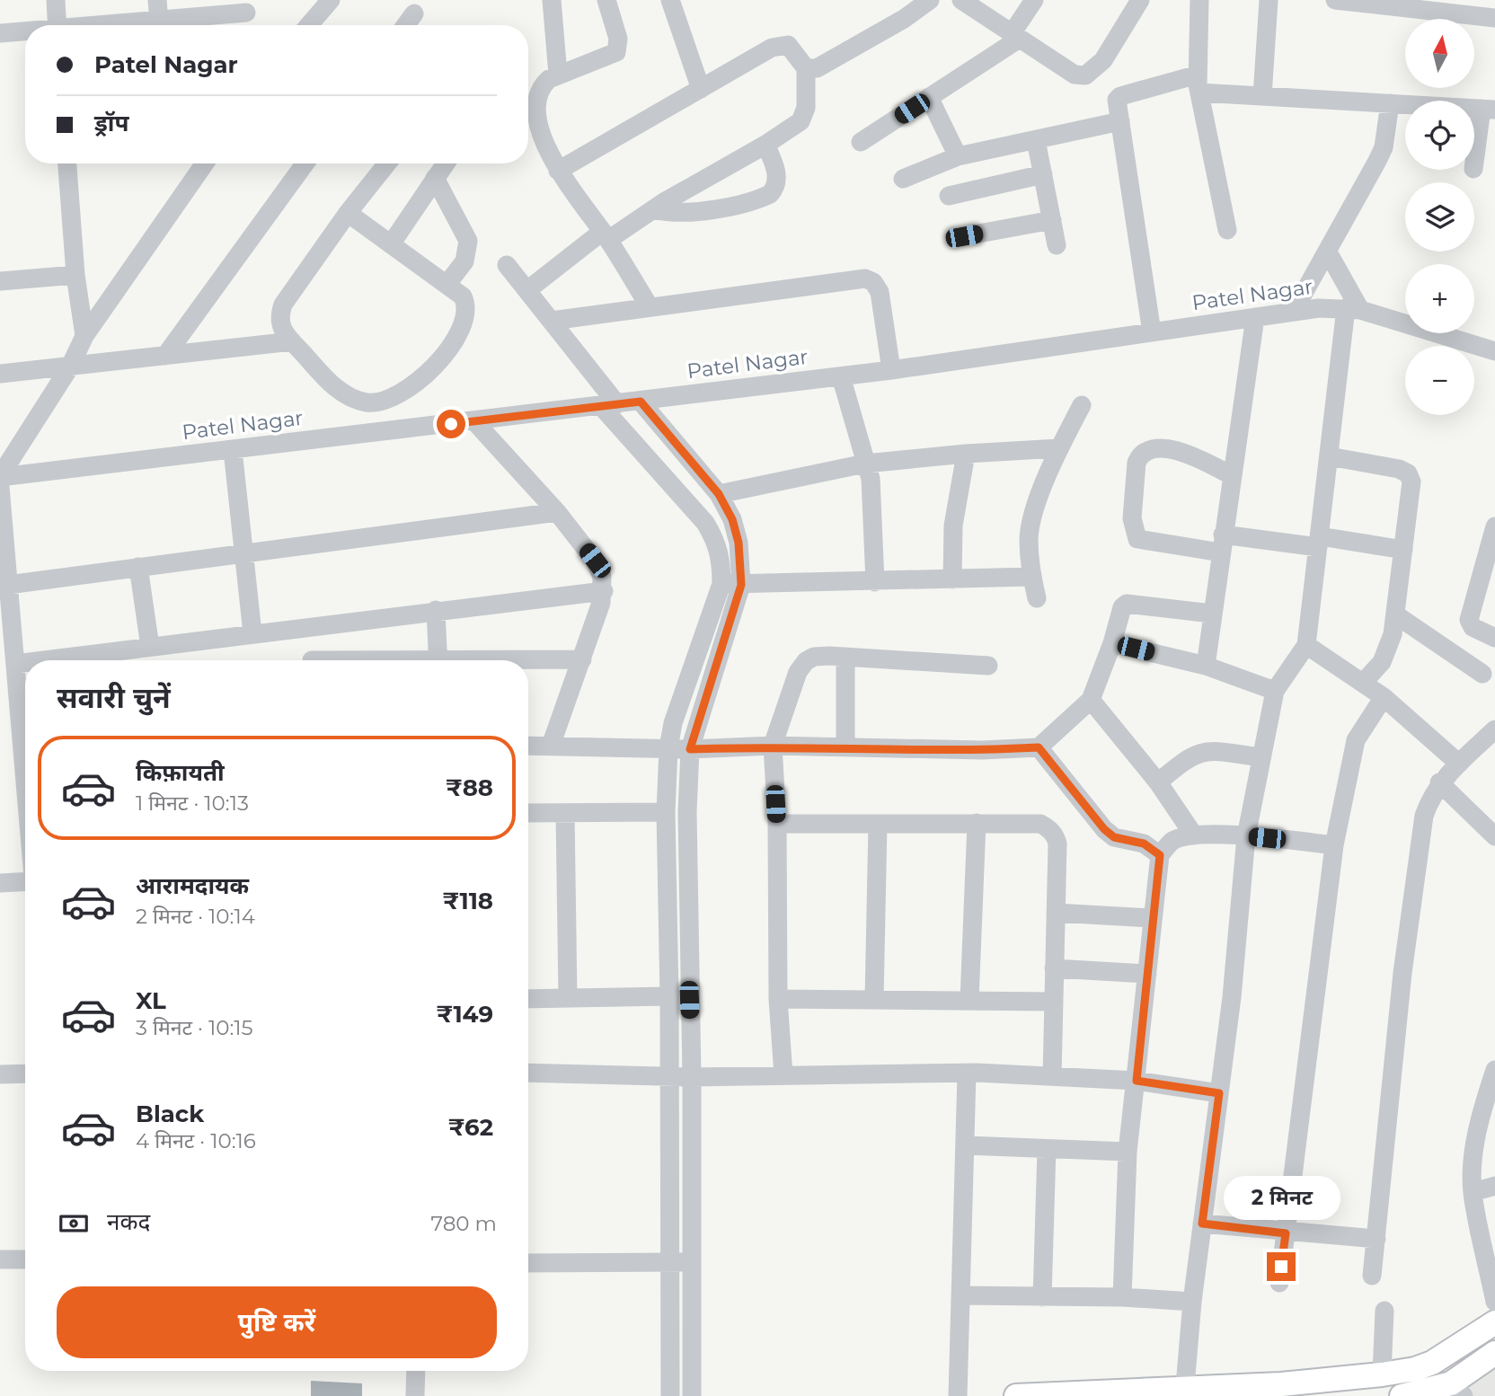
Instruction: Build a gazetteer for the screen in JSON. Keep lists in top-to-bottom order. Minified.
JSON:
{"streets":{"street":["Patel Nagar"]},"north":"top","page":{"map_buttons":["+","−"],"banner":["Patel Nagar","ड्रॉप"],"heading":"सवारी चुनें","list":[{"name":"किफ़ायती","note":"1 मिनट · 10:13","value":"₹88"},{"name":"आरामदायक","note":"2 मिनट · 10:14","value":"₹118"},{"name":"XL","note":"3 मिनट · 10:15","value":"₹149"},{"name":"Black","note":"4 मिनट · 10:16","value":"₹62"}],"bubble":"2 मिनट","pay":["नकद","780 m"],"buttons":"पुष्टि करें"}}
